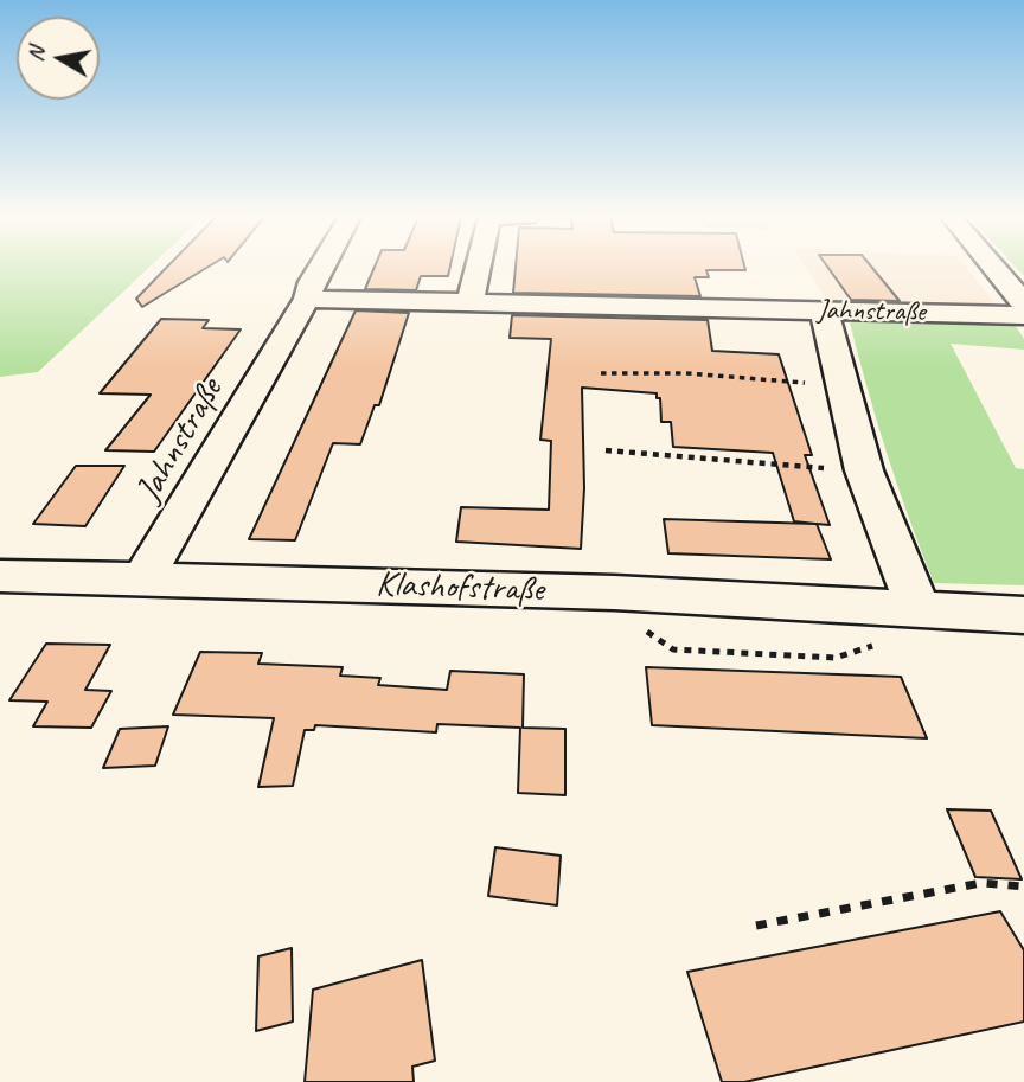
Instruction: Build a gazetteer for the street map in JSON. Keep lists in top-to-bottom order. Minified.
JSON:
{"streets":{"street":["Jahnstraße","Klashofstraße"]},"crossings":[["Jahnstraße","Klashofstraße"]],"north":"left"}
